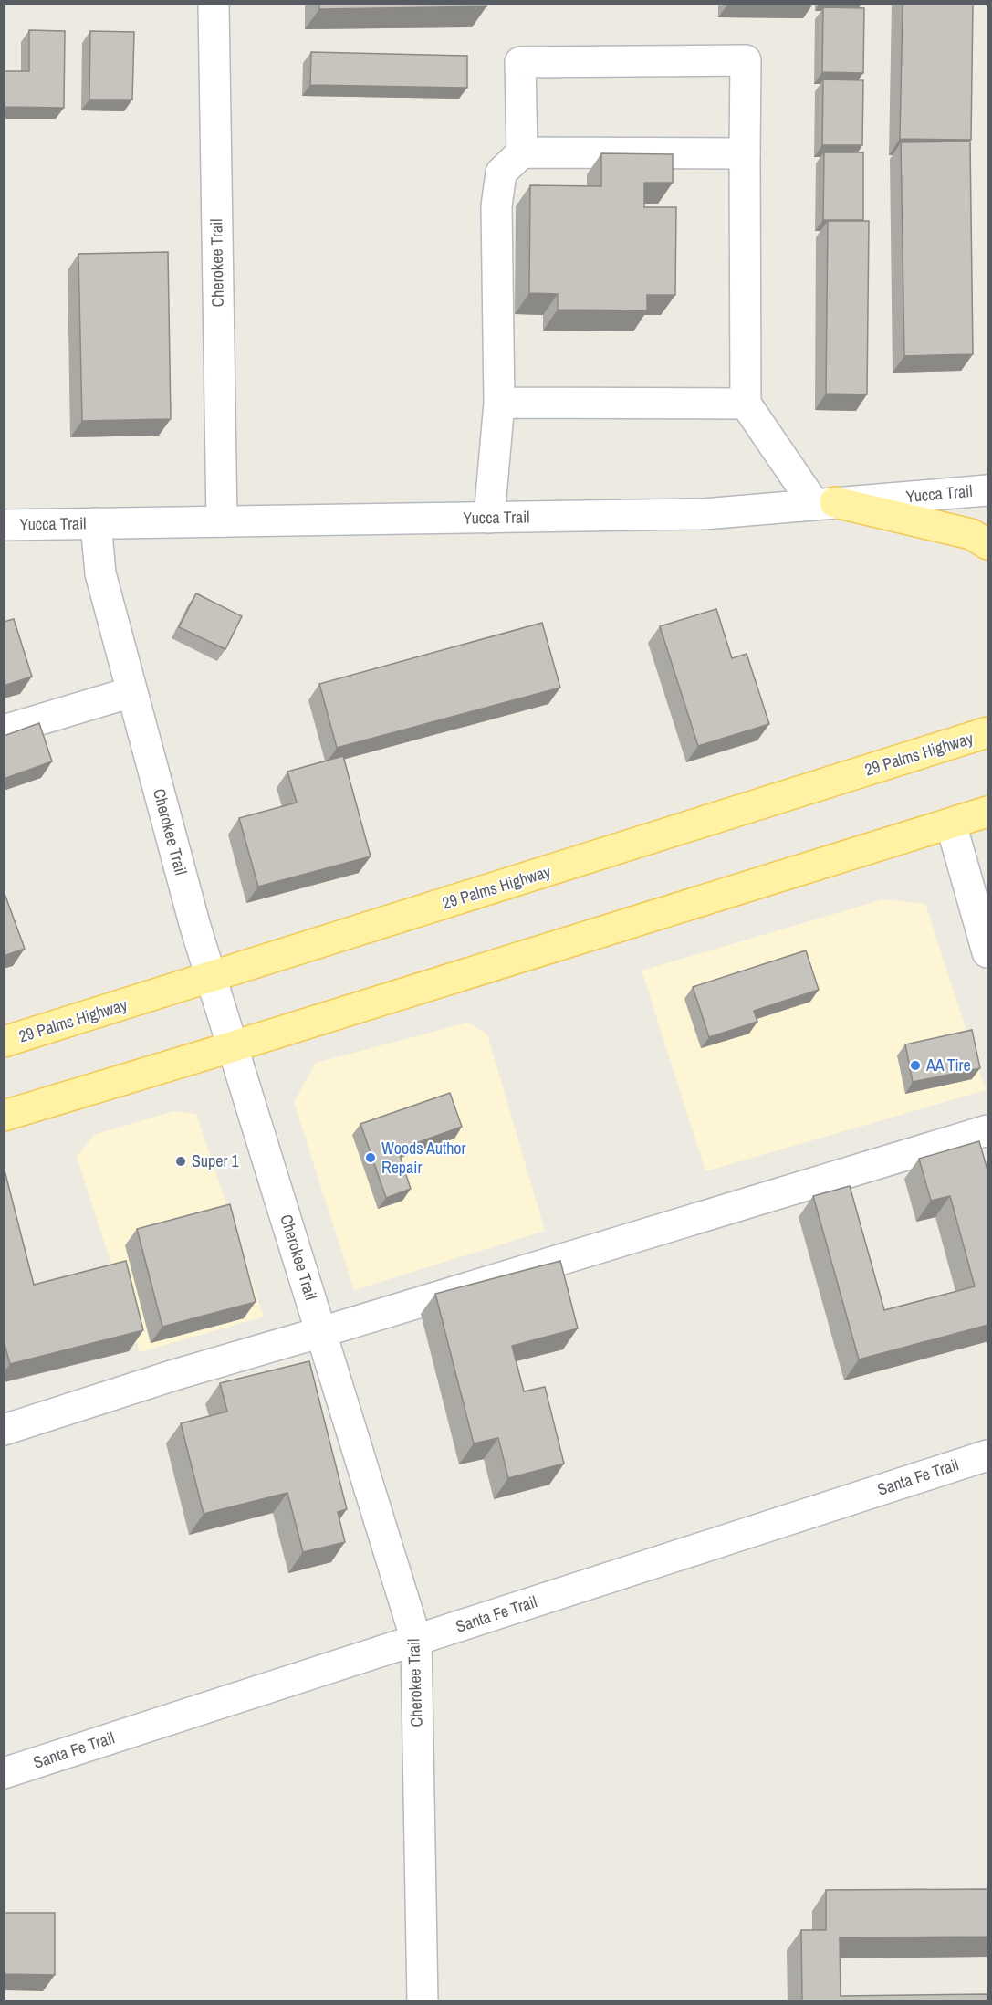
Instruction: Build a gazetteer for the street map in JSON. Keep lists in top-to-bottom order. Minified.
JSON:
{"streets":{"main road":["29 Palms Highway"],"street":["Cherokee Trail","Yucca Trail","Santa Fe Trail"]},"crossings":[["Cherokee Trail","Yucca Trail"],["Cherokee Trail","29 Palms Highway"],["Cherokee Trail","Santa Fe Trail"]],"places":["AA Tire","Woods Author Repair","Super 1"]}
